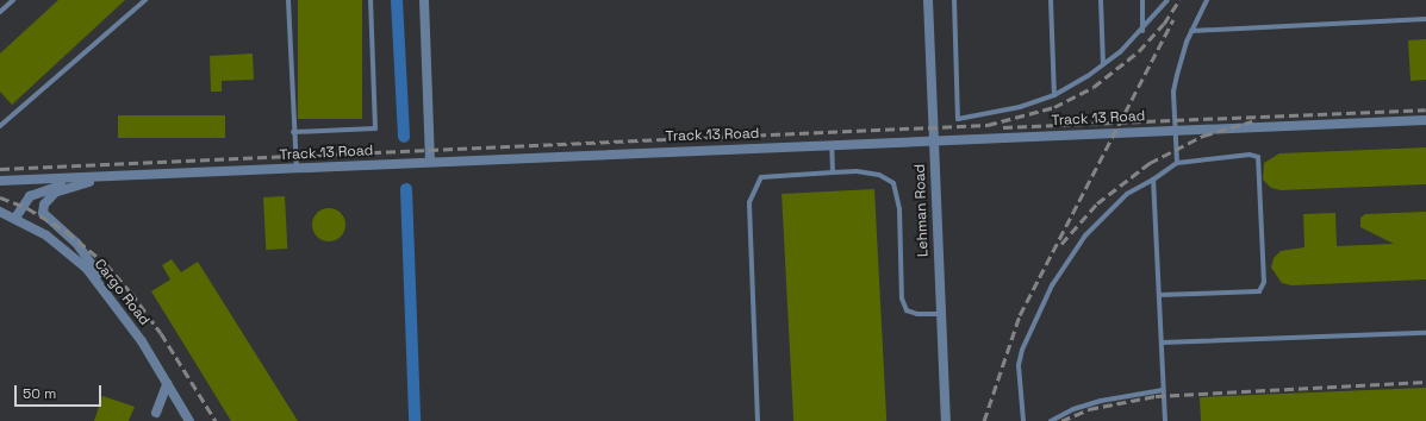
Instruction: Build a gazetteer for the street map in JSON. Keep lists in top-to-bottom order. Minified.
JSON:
{"streets":{"street":["Track 13 Road","Lehman Road","Cargo Road"]},"crossings":[["Track 13 Road","Lehman Road"]],"scale_bar":"50 m"}
